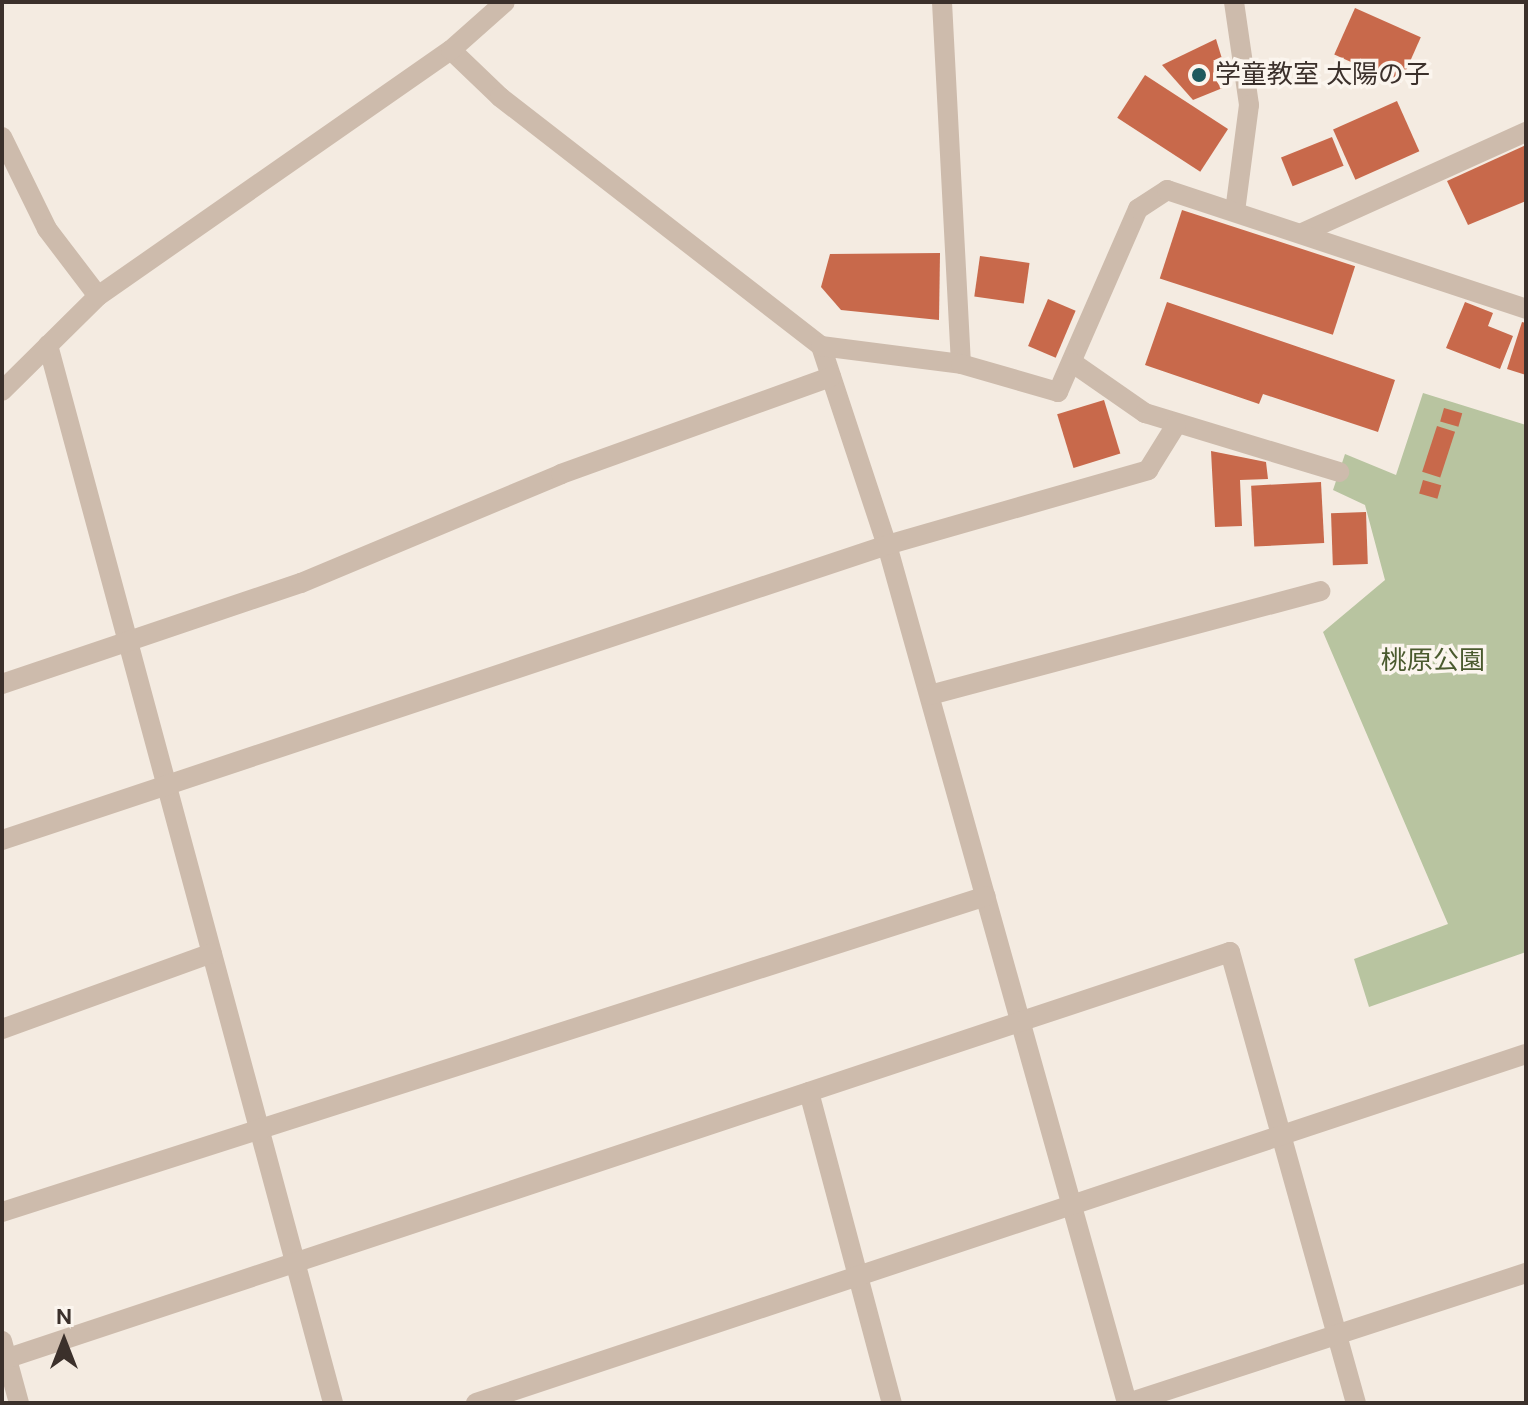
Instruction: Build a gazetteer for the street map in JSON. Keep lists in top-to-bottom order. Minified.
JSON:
{"parks":["桃原公園"],"places":["学童教室 太陽の子"],"north":"top"}
